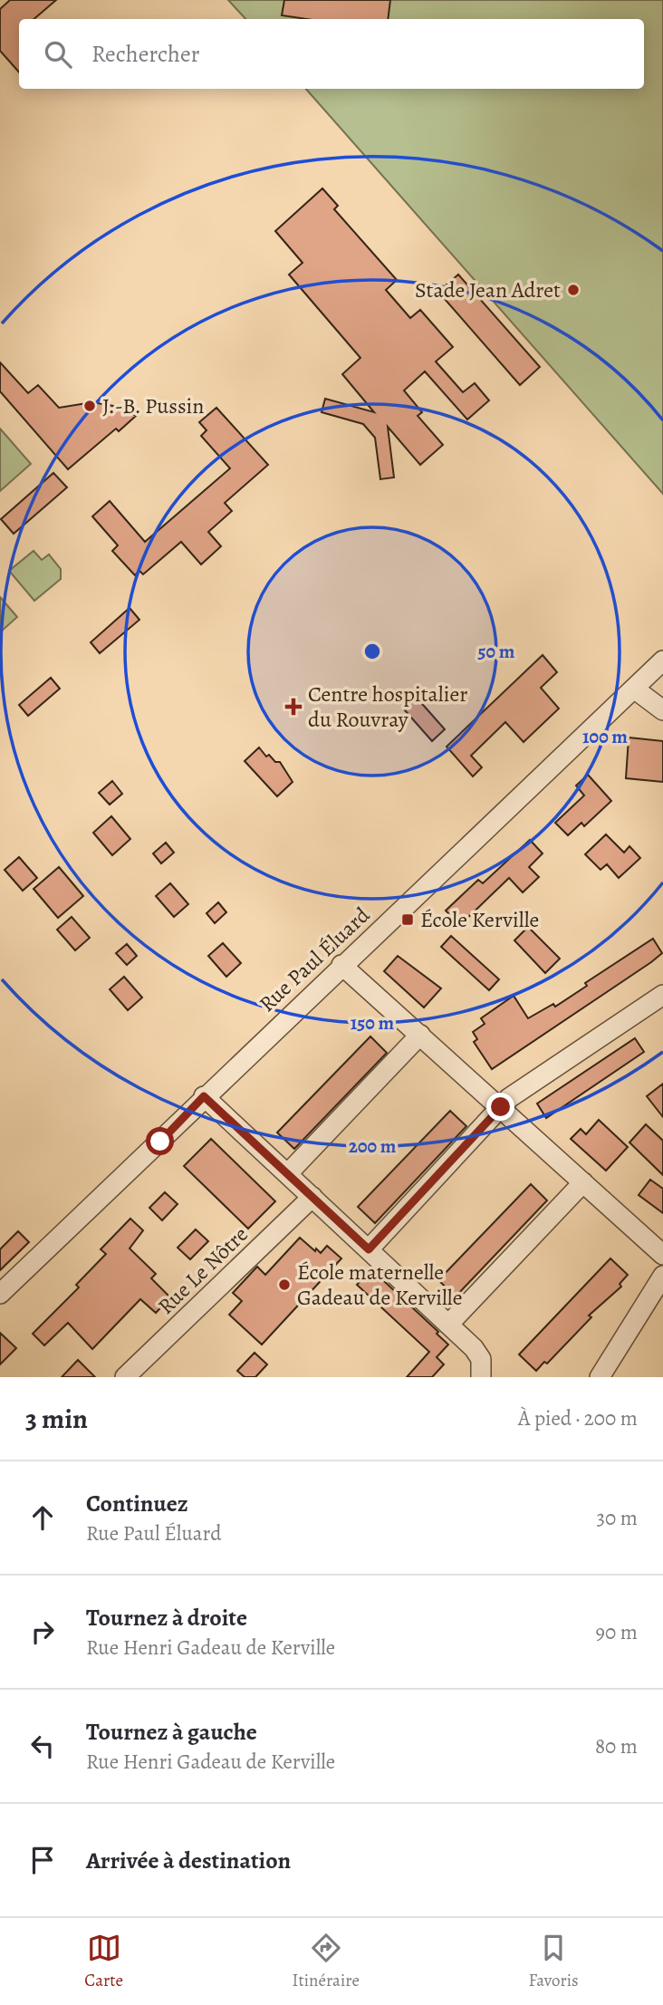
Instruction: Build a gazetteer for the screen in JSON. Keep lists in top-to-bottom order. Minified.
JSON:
{"streets":{"street":["Rue Paul Éluard","Rue Le Nôtre"]},"places":{"other":["Stade Jean Adret","J.-B. Pussin","École maternelle Gadeau de Kerville"],"health":["Centre hospitalier du Rouvray"],"transit":["École Kerville"]},"page":{"search":"Rechercher","heading":["3 min","À pied · 200 m"],"list":[["Continuez","Rue Paul Éluard","30 m"],["Tournez à droite","Rue Henri Gadeau de Kerville","90 m"],["Tournez à gauche","Rue Henri Gadeau de Kerville","80 m"],"Arrivée à destination"],"nav":["Carte","Itinéraire","Favoris"]},"rings":["50 m","100 m","150 m","200 m"]}
